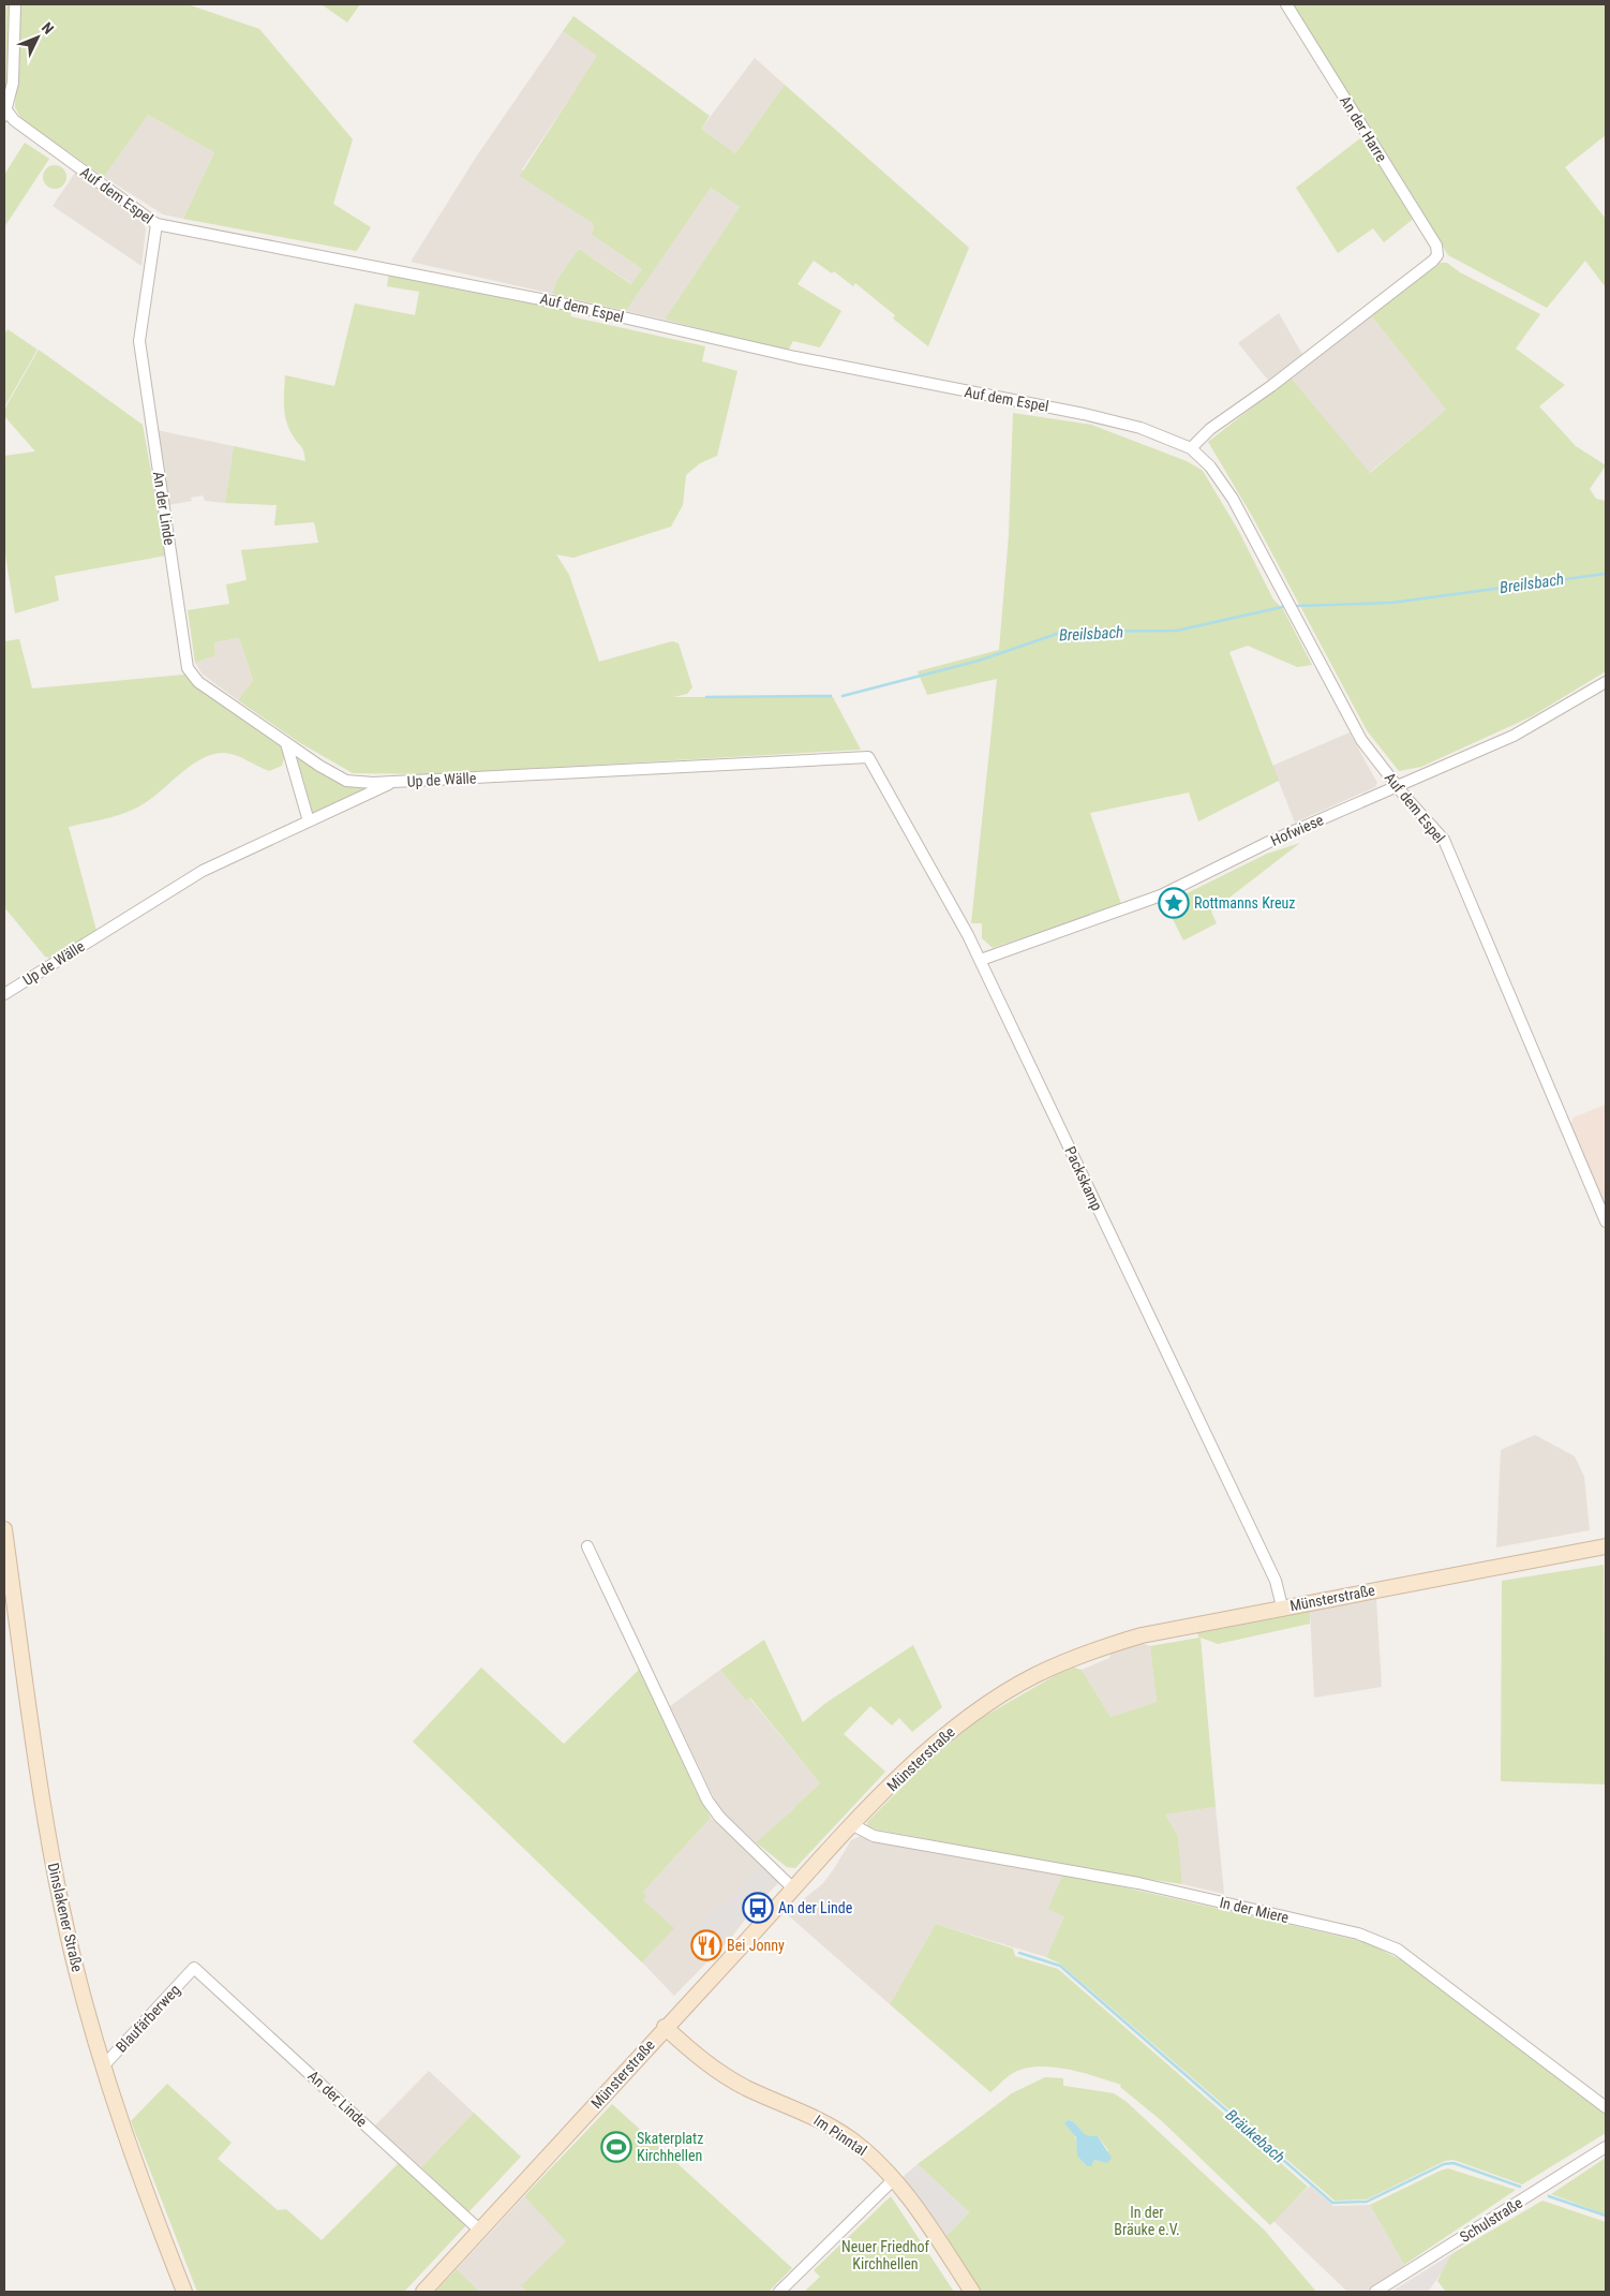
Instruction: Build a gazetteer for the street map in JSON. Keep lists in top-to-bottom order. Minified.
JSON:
{"streets":{"main road":["Münsterstraße","Dinslakener Straße","Im Pinntal"],"street":["An der Harre","Auf dem Espel","An der Linde","Up de Wälle","Hofwiese","Packskamp","In der Miere","Blaufärberweg","Schulstraße"]},"crossings":[["An der Harre","Auf dem Espel"],["Auf dem Espel","An der Linde"],["Auf dem Espel","Hofwiese"],["An der Linde","Up de Wälle"],["An der Linde","Münsterstraße"],["An der Linde","Blaufärberweg"],["Up de Wälle","Packskamp"],["Hofwiese","Packskamp"],["Packskamp","Münsterstraße"],["Münsterstraße","In der Miere"],["Münsterstraße","Im Pinntal"],["Dinslakener Straße","Blaufärberweg"]],"water":["Breilsbach","Bräukebach"],"parks":["In der Bräuke e.V.","Neuer Friedhof Kirchhellen"],"places":{"place":["Rottmanns Kreuz"],"bus stop":["An der Linde"],"restaurant":["Bei Jonny"],"sports":["Skaterplatz Kirchhellen"]},"north":"top right"}
